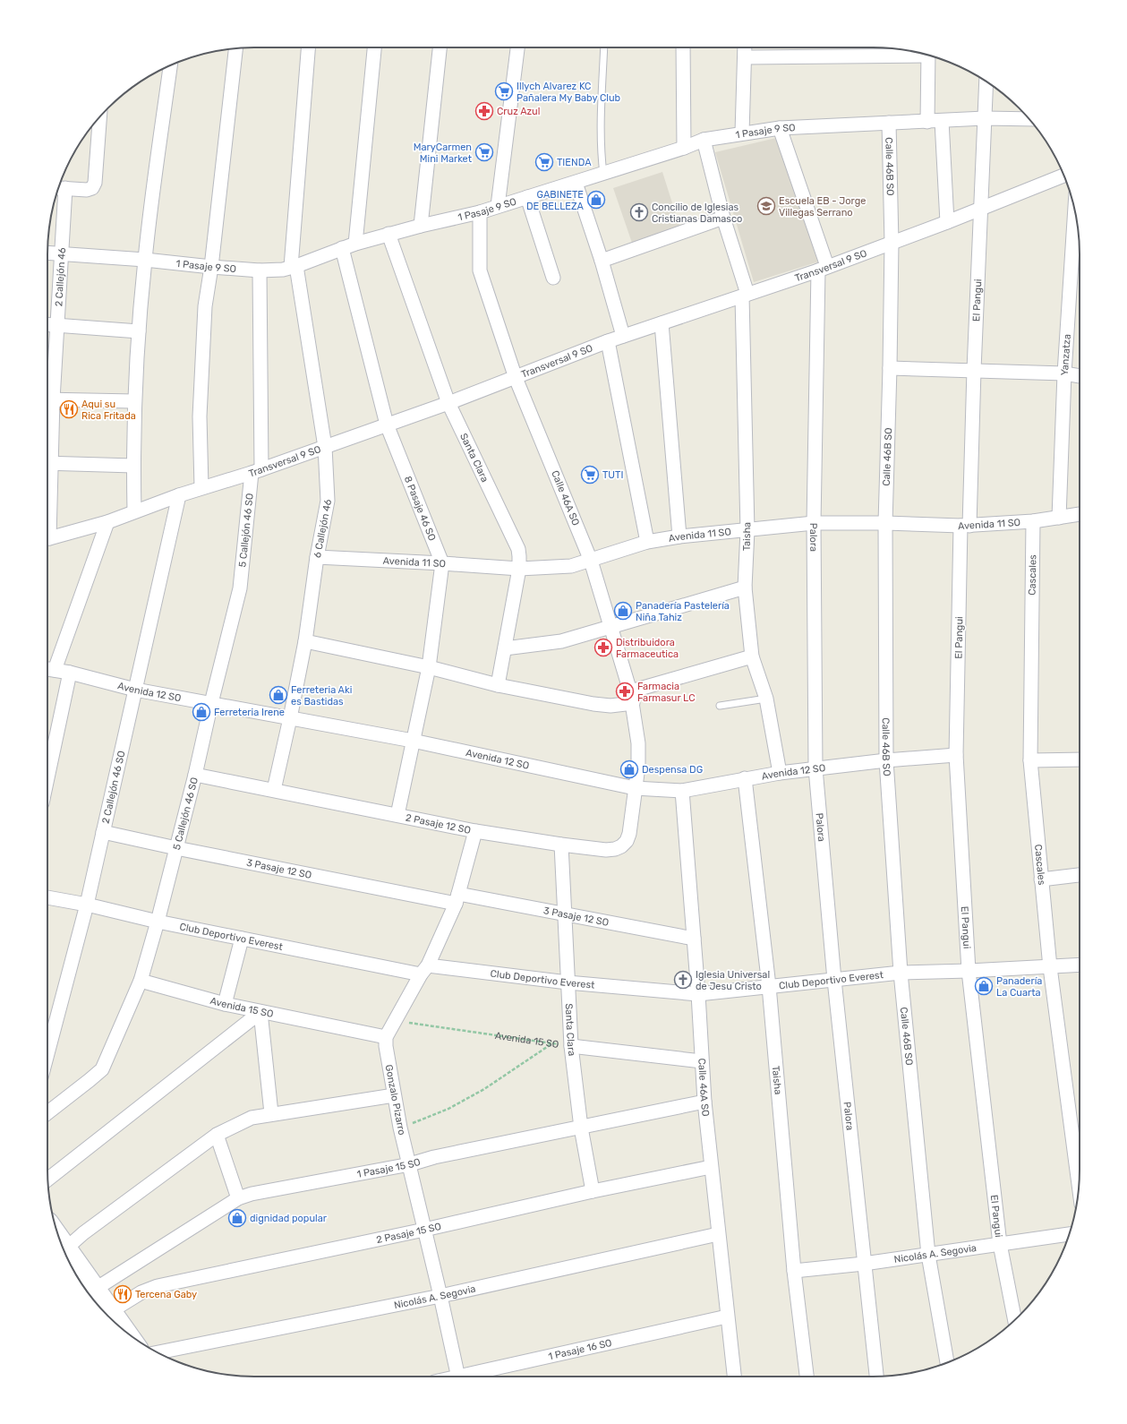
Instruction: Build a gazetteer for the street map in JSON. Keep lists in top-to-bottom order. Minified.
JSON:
{"streets":{"street":["1 Pasaje 9 SO","Calle 46B SO","Transversal 9 SO","2 Callejón 46","El Pangui","Yanzatza","Santa Clara","Calle 46A SO","8 Pasaje 46 SO","Avenida 11 SO","6 Callejón 46","5 Callejón 46 SO","Taisha","Palora","Cascales","Avenida 12 SO","2 Callejón 46 SO","2 Pasaje 12 SO","3 Pasaje 12 SO","Club Deportivo Everest","Avenida 15 SO","Gonzalo Pizarro","1 Pasaje 15 SO","2 Pasaje 15 SO","Nicolás A. Segovia","1 Pasaje 16 SO"]},"crossings":[["1 Pasaje 9 SO","Calle 46B SO"],["1 Pasaje 9 SO","2 Callejón 46"],["1 Pasaje 9 SO","El Pangui"],["1 Pasaje 9 SO","Santa Clara"],["1 Pasaje 9 SO","Calle 46A SO"],["1 Pasaje 9 SO","8 Pasaje 46 SO"],["1 Pasaje 9 SO","6 Callejón 46"],["1 Pasaje 9 SO","5 Callejón 46 SO"],["1 Pasaje 9 SO","Taisha"],["1 Pasaje 9 SO","Palora"],["Calle 46B SO","Transversal 9 SO"],["Calle 46B SO","Avenida 11 SO"],["Calle 46B SO","Avenida 12 SO"],["Calle 46B SO","Club Deportivo Everest"],["Calle 46B SO","Nicolás A. Segovia"],["Transversal 9 SO","El Pangui"],["Transversal 9 SO","Santa Clara"],["Transversal 9 SO","Calle 46A SO"],["Transversal 9 SO","8 Pasaje 46 SO"],["Transversal 9 SO","6 Callejón 46"],["Transversal 9 SO","5 Callejón 46 SO"],["Transversal 9 SO","Taisha"],["Transversal 9 SO","Palora"],["Transversal 9 SO","2 Callejón 46 SO"],["El Pangui","Avenida 11 SO"],["El Pangui","Avenida 12 SO"],["El Pangui","Club Deportivo Everest"],["El Pangui","Nicolás A. Segovia"],["Yanzatza","Avenida 11 SO"],["Santa Clara","Avenida 11 SO"],["Santa Clara","2 Pasaje 12 SO"],["Santa Clara","3 Pasaje 12 SO"],["Santa Clara","Club Deportivo Everest"],["Santa Clara","Avenida 15 SO"],["Santa Clara","1 Pasaje 15 SO"],["Santa Clara","2 Pasaje 15 SO"],["Calle 46A SO","Avenida 11 SO"],["Calle 46A SO","Avenida 12 SO"],["Calle 46A SO","2 Pasaje 12 SO"],["Calle 46A SO","3 Pasaje 12 SO"],["Calle 46A SO","Club Deportivo Everest"],["Calle 46A SO","Avenida 15 SO"],["Calle 46A SO","1 Pasaje 15 SO"],["Calle 46A SO","2 Pasaje 15 SO"],["Calle 46A SO","Nicolás A. Segovia"],["Calle 46A SO","1 Pasaje 16 SO"],["8 Pasaje 46 SO","Avenida 11 SO"],["8 Pasaje 46 SO","Avenida 12 SO"],["8 Pasaje 46 SO","2 Pasaje 12 SO"],["Avenida 11 SO","6 Callejón 46"],["Avenida 11 SO","Taisha"],["Avenida 11 SO","Palora"],["Avenida 11 SO","Cascales"],["6 Callejón 46","Avenida 12 SO"],["6 Callejón 46","2 Pasaje 12 SO"],["5 Callejón 46 SO","Avenida 12 SO"],["5 Callejón 46 SO","2 Pasaje 12 SO"],["5 Callejón 46 SO","3 Pasaje 12 SO"],["5 Callejón 46 SO","Club Deportivo Everest"],["5 Callejón 46 SO","Avenida 15 SO"],["Taisha","Avenida 12 SO"],["Taisha","Club Deportivo Everest"],["Taisha","Nicolás A. Segovia"],["Palora","Avenida 12 SO"],["Palora","Club Deportivo Everest"],["Palora","Nicolás A. Segovia"],["Cascales","Club Deportivo Everest"],["Avenida 12 SO","2 Callejón 46 SO"],["Avenida 12 SO","2 Pasaje 12 SO"],["2 Callejón 46 SO","3 Pasaje 12 SO"],["2 Callejón 46 SO","Club Deportivo Everest"],["Avenida 15 SO","Gonzalo Pizarro"],["Gonzalo Pizarro","1 Pasaje 15 SO"],["Gonzalo Pizarro","2 Pasaje 15 SO"],["Gonzalo Pizarro","Nicolás A. Segovia"],["1 Pasaje 15 SO","2 Pasaje 15 SO"]],"places":{"supermarket":["Illych Alvarez KC Pañalera My Baby Club","MaryCarmen Mini Market","TIENDA","TUTI"],"pharmacy":["Cruz Azul","Distribuidora Farmaceutica","Farmacia Farmasur LC"],"shop":["GABINETE DE BELLEZA","Panadería Pastelería Niña Tahiz","Ferreteria Aki es Bastidas","Ferreteria Irene","Despensa DG","Panadería La Cuarta","dignidad popular"],"school or university":["Escuela EB - Jorge Villegas Serrano"],"church":["Concilio de Iglesias Cristianas Damasco","Iglesia Universal de Jesu Cristo"],"restaurant":["Aqui su Rica Fritada","Tercena Gaby"]}}
